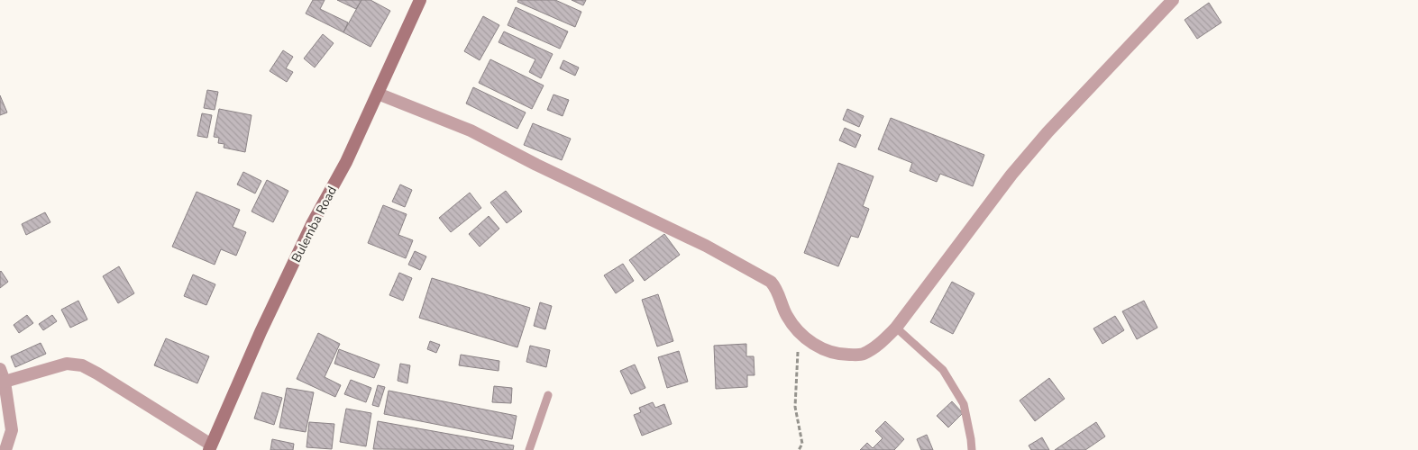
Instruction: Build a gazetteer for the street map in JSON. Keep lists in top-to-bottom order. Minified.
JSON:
{"streets":{"main road":["Bulemba Road"]}}
